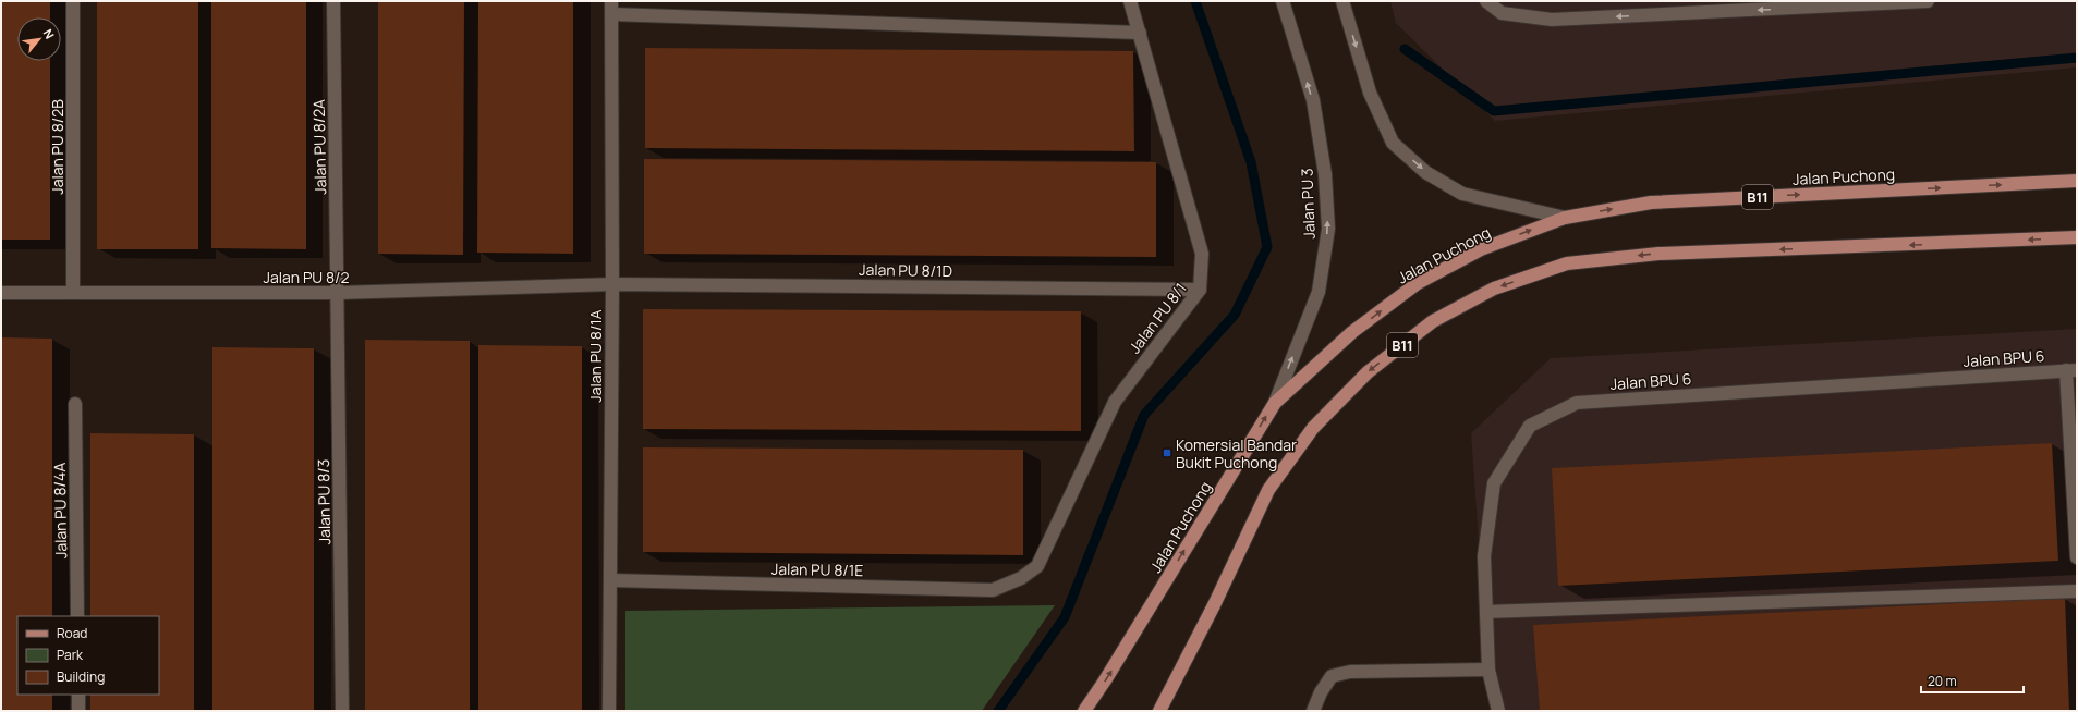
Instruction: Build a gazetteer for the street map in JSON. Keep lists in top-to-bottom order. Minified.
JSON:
{"streets":{"main road":["Jalan Puchong","B11"],"street":["Jalan PU 8/2B","Jalan PU 8/2A","Jalan PU 3","Jalan PU 8/1D","Jalan PU 8/2","Jalan PU 8/1","Jalan PU 8/1A","Jalan BPU 6","Jalan PU 8/3","Jalan PU 8/4A","Jalan PU 8/1E"]},"crossings":[["Jalan PU 8/2B","Jalan PU 8/2"],["Jalan PU 8/2A","Jalan PU 8/2"],["Jalan PU 8/2A","Jalan PU 8/3"],["Jalan Puchong","Jalan PU 3"],["Jalan PU 8/1D","Jalan PU 8/2"],["Jalan PU 8/1D","Jalan PU 8/1"],["Jalan PU 8/1D","Jalan PU 8/1A"],["Jalan PU 8/2","Jalan PU 8/1A"],["Jalan PU 8/2","Jalan PU 8/3"],["Jalan PU 8/1","Jalan PU 8/1E"],["Jalan PU 8/1A","Jalan PU 8/1E"]],"one_way":["Jalan PU 3"],"places":{"transit":["Komersial Bandar Bukit Puchong"]},"legend":["Road","Park","Building"],"scale_bar":"20 m","north":"top right"}
